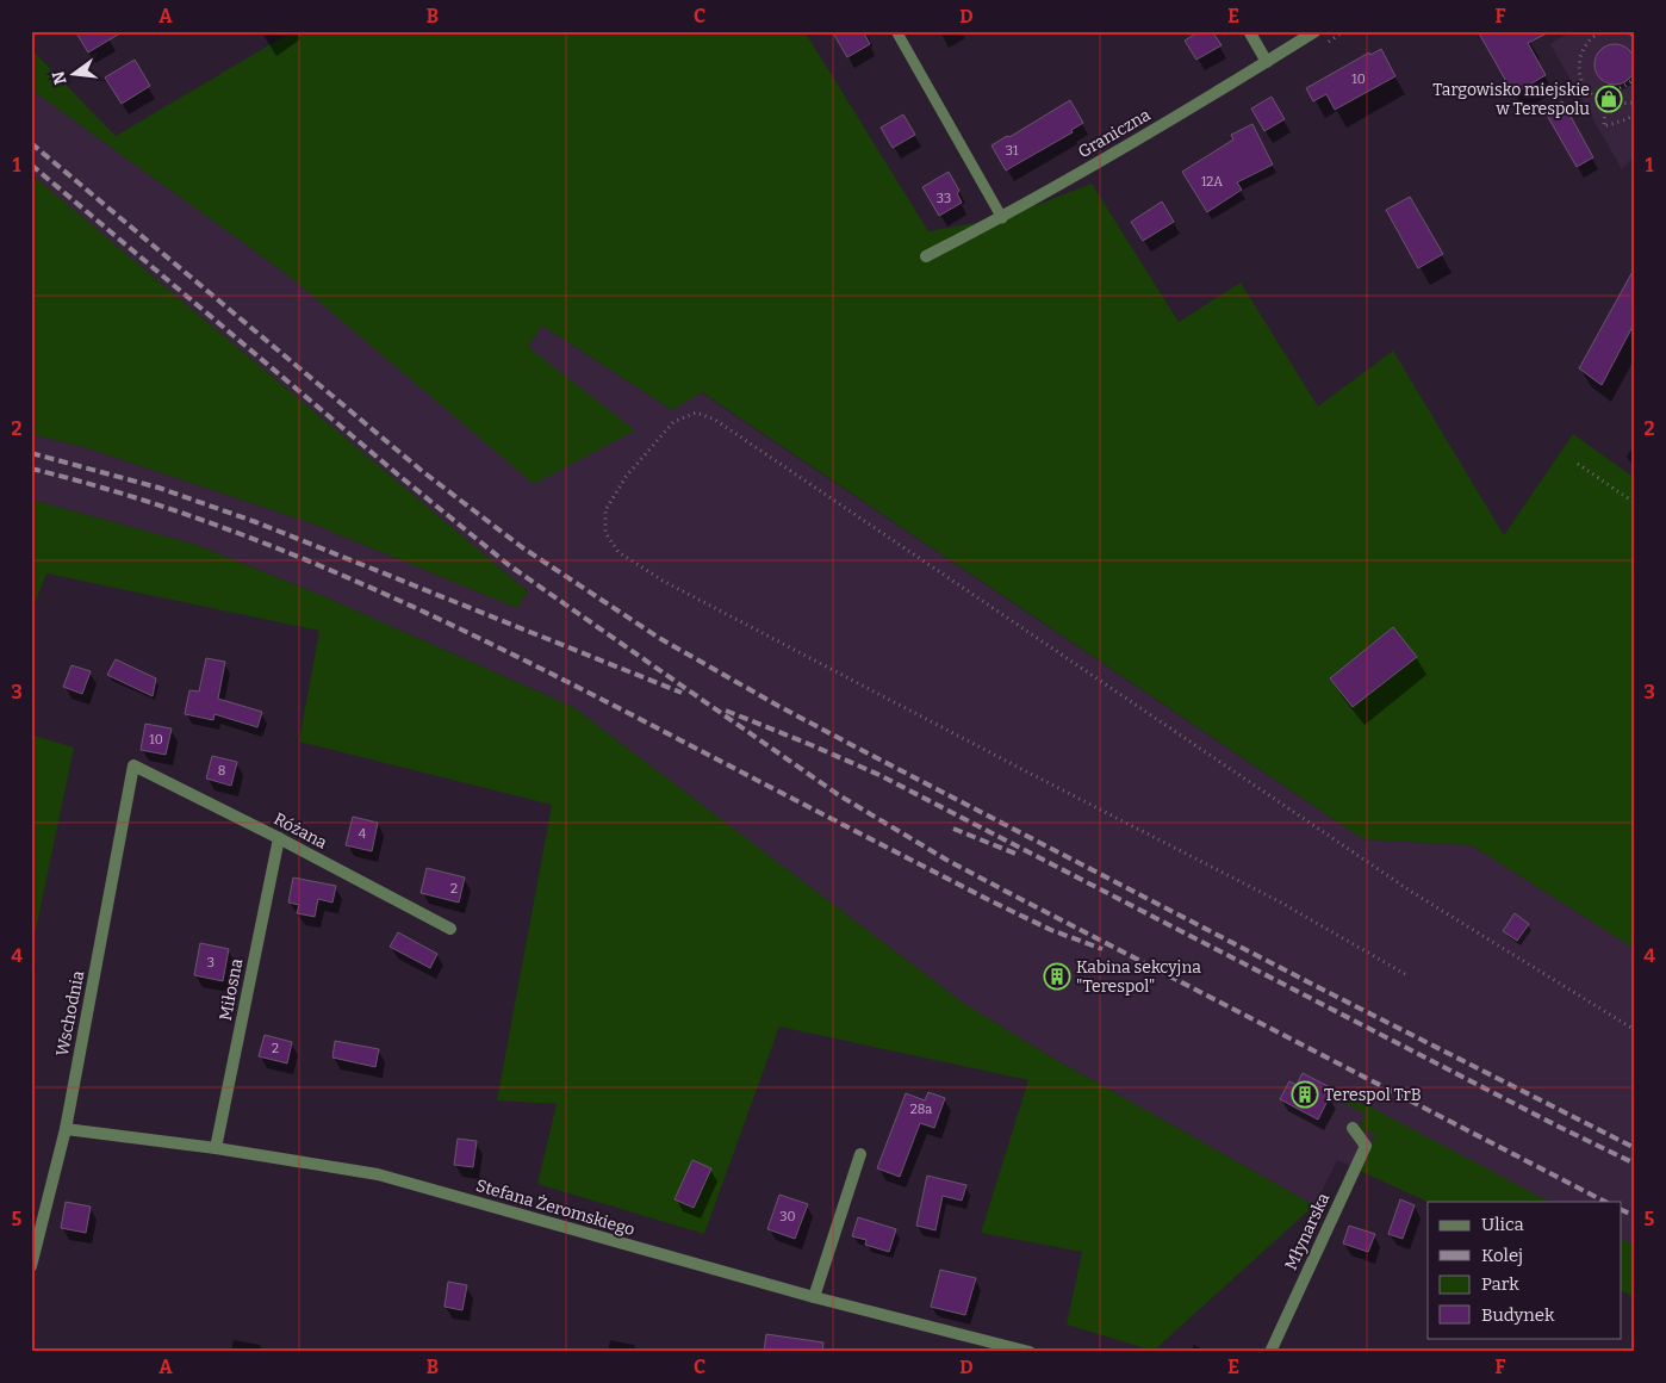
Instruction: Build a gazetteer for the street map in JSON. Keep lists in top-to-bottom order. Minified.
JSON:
{"streets":{"street":["Graniczna","Różana","Miłosna","Wschodnia","Stefana Żeromskiego","Młynarska"]},"crossings":[["Różana","Miłosna"],["Różana","Wschodnia"],["Miłosna","Stefana Żeromskiego"],["Wschodnia","Stefana Żeromskiego"]],"places":{"shop":["Targowisko miejskie w Terespolu"],"building":["Kabina sekcyjna \"Terespol\"","Terespol TrB"]},"house_numbers":["10","31","12A","33","10","8","4","2","3","2","28a","30"],"legend":["Ulica","Kolej","Park","Budynek"],"north":"left","grid":{"columns":["A","B","C","D","E","F"],"rows":["1","2","3","4","5"]}}
